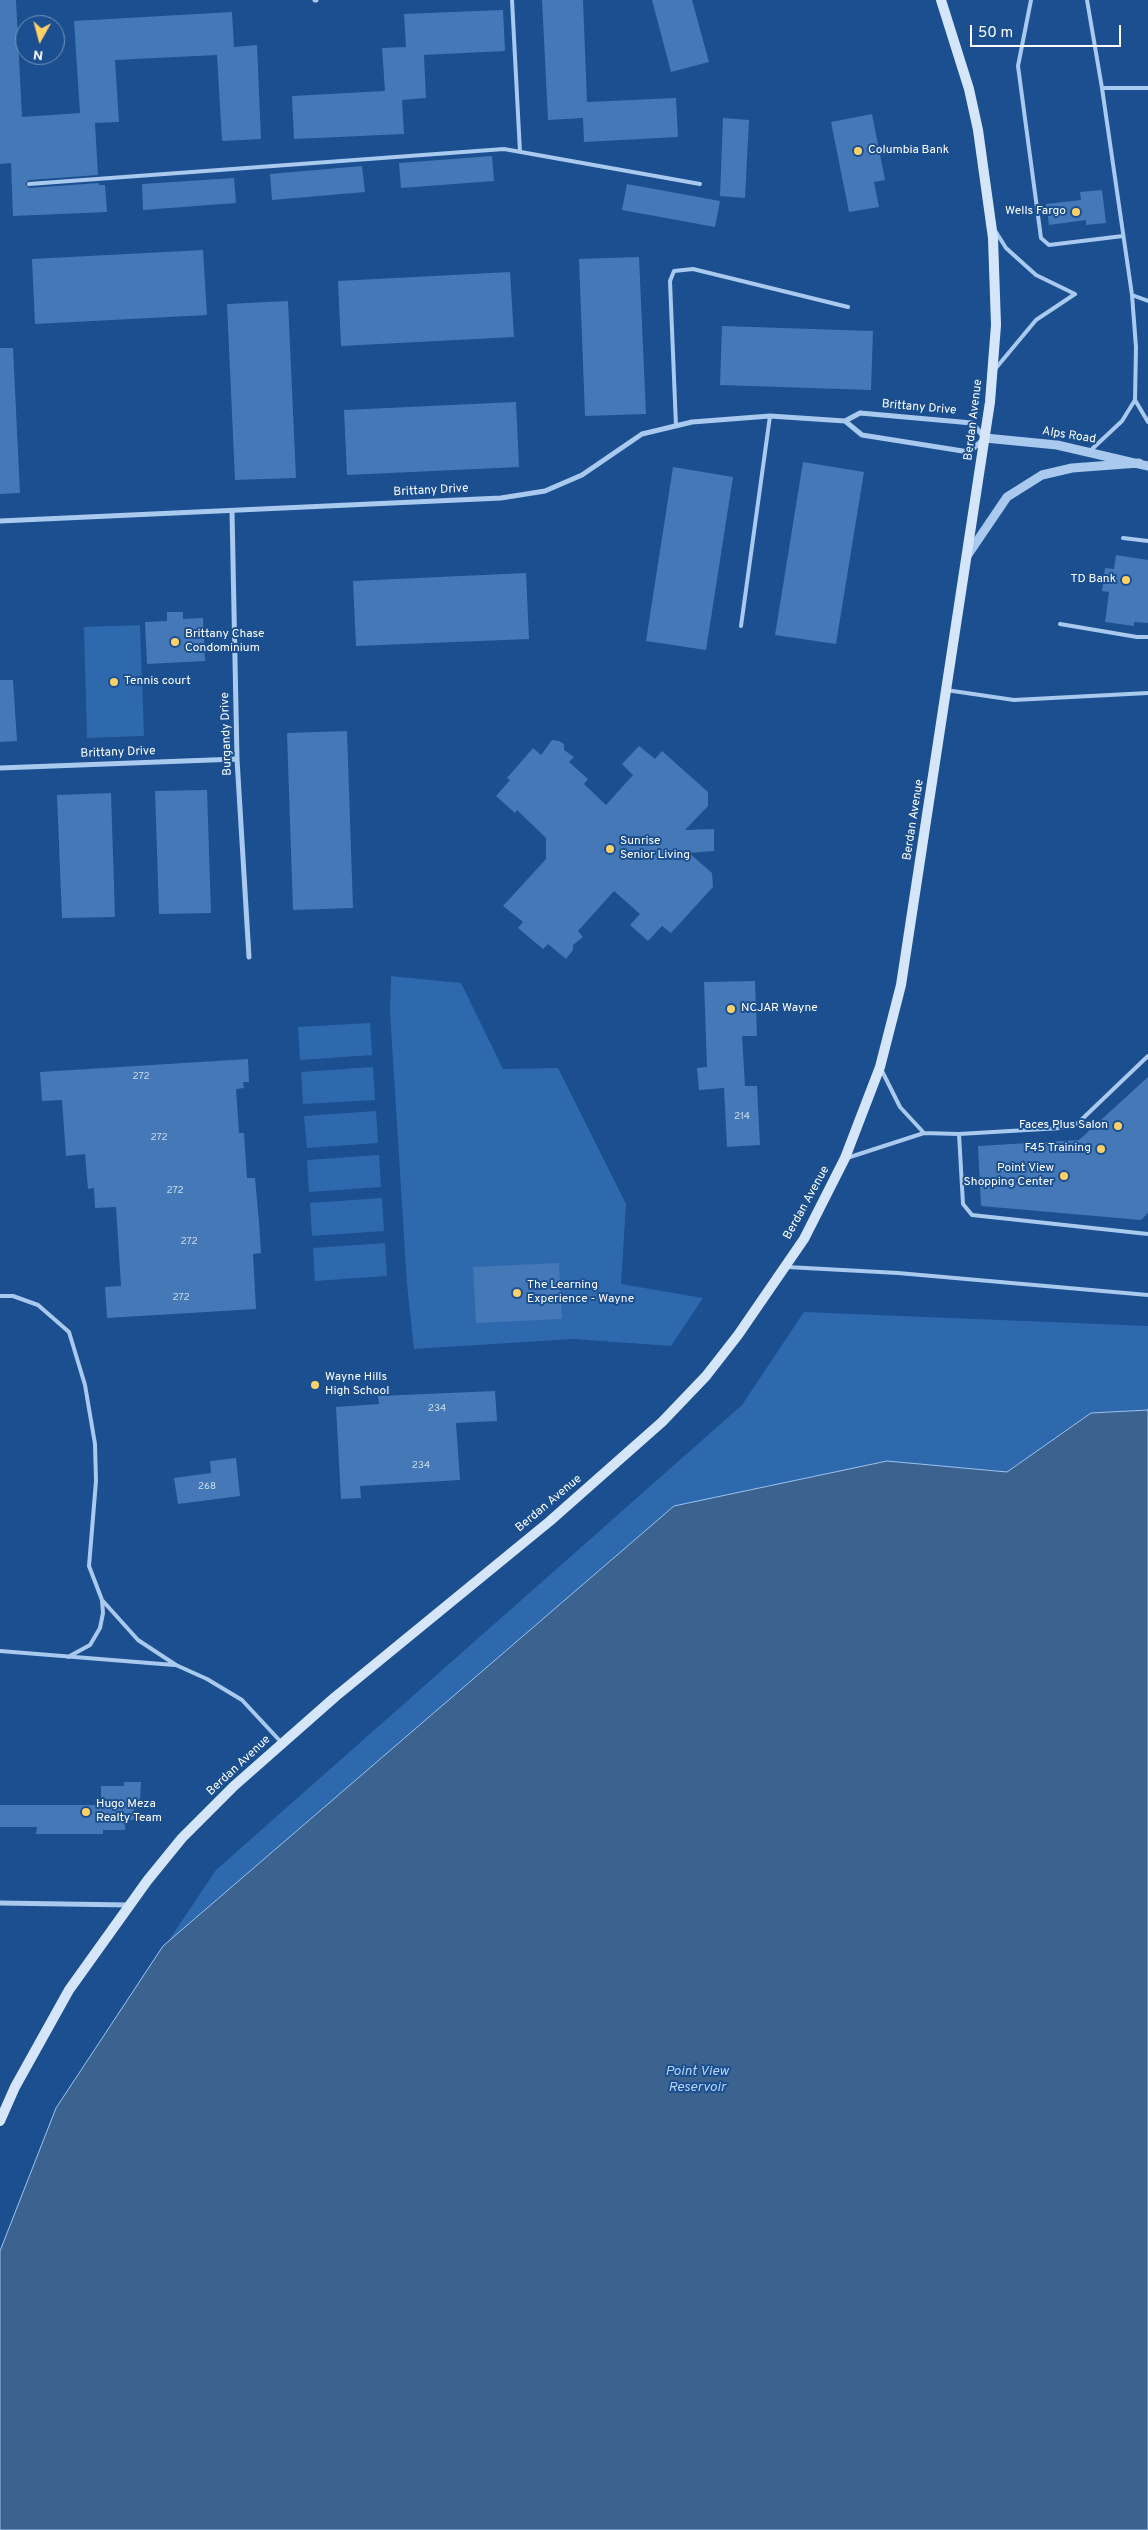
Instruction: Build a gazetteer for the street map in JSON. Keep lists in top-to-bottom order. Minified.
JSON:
{"streets":{"main road":["Berdan Avenue"],"street":["Brittany Drive","Alps Road","Burgandy Drive"]},"crossings":[["Brittany Drive","Berdan Avenue"],["Brittany Drive","Alps Road"],["Brittany Drive","Burgandy Drive"],["Berdan Avenue","Alps Road"]],"water":["Point View Reservoir"],"places":["Columbia Bank","Wells Fargo","TD Bank","Brittany Chase Condominium","Tennis court","Sunrise Senior Living","NCJAR Wayne","Faces Plus Salon","F45 Training","Point View Shopping Center","The Learning Experience - Wayne","Wayne Hills High School","Hugo Meza Realty Team"],"house_numbers":["272","214","272","272","272","272","234","234","268"],"scale_bar":"50 m","north":"bottom"}
